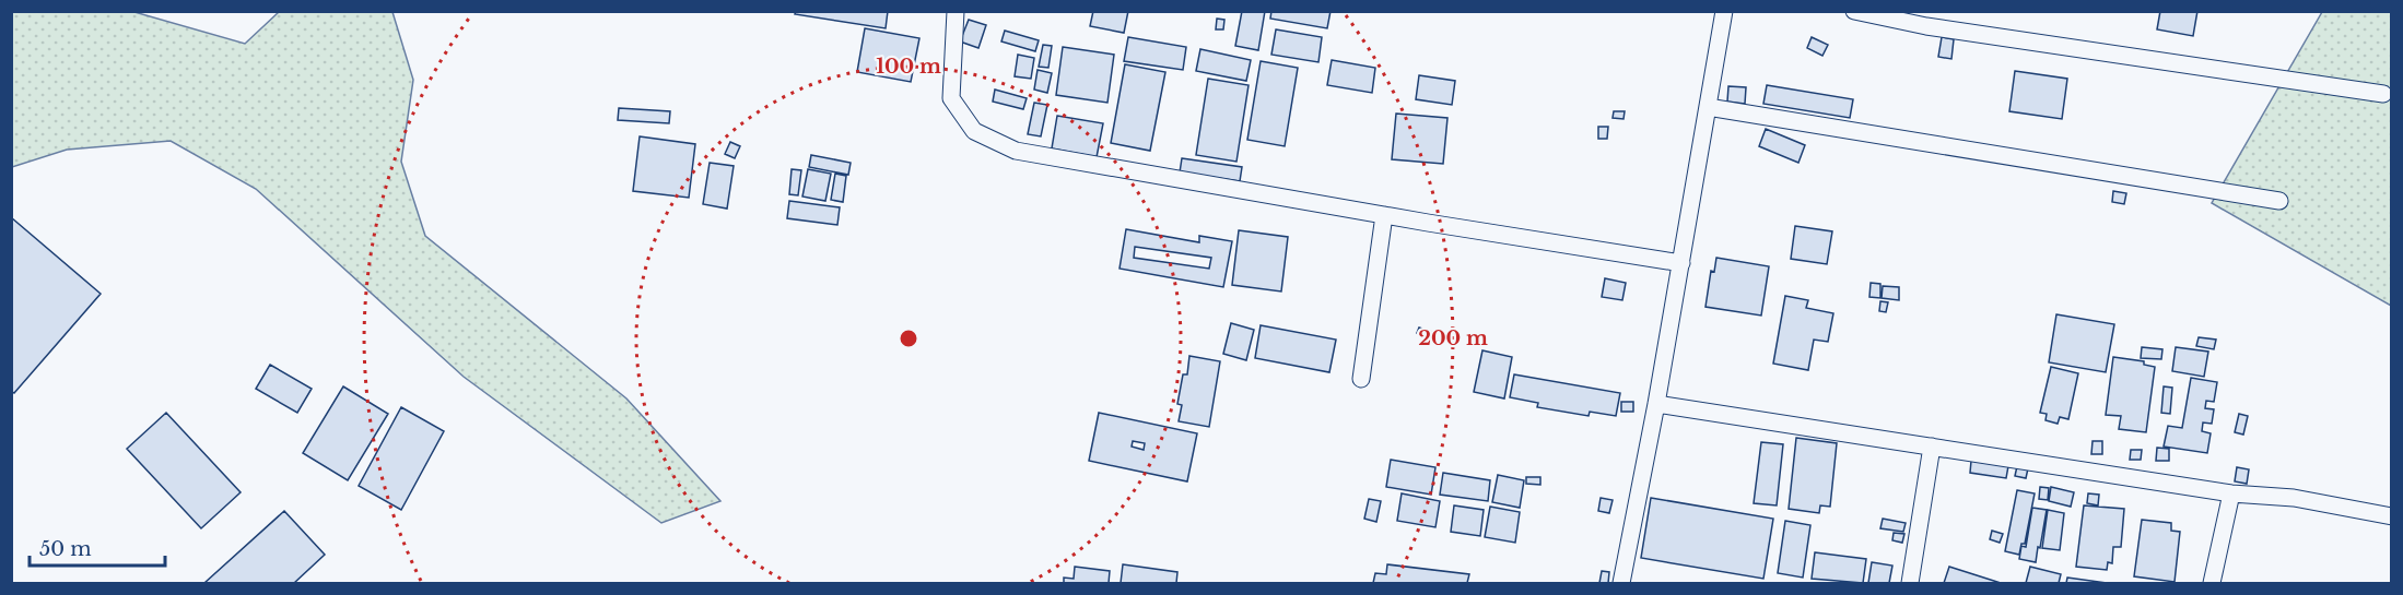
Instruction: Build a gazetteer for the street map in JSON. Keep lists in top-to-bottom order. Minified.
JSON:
{"scale_bar":"50 m","rings":["100 m","200 m"]}
